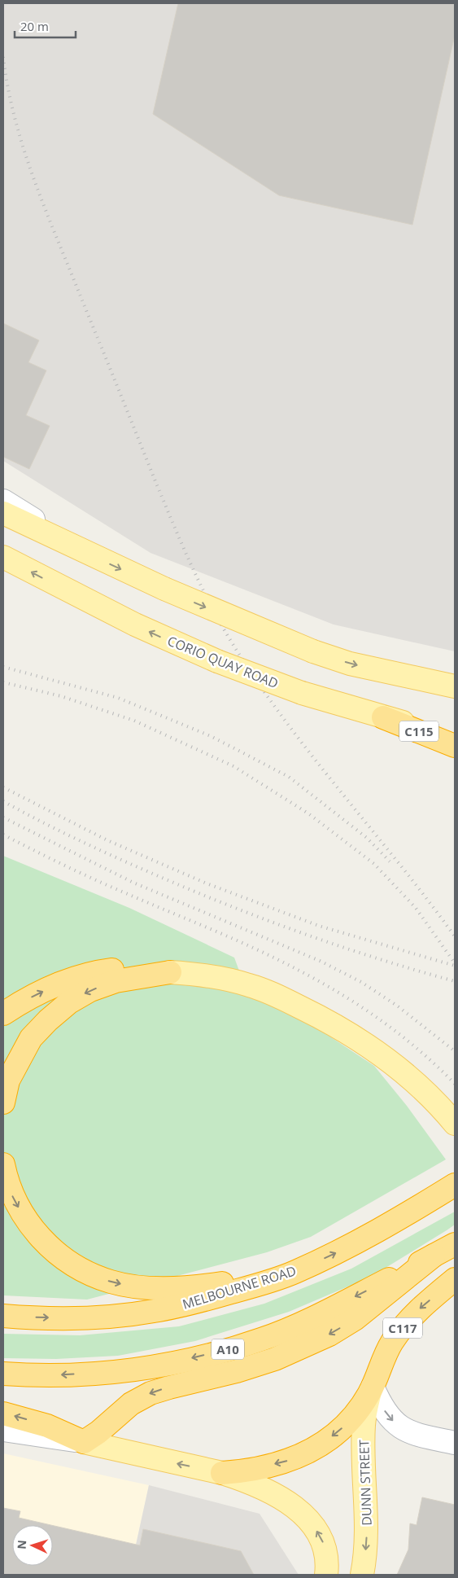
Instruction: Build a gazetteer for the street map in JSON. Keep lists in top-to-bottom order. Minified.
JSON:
{"streets":{"highway":["C115","MELBOURNE ROAD","C117","A10"],"main road":["CORIO QUAY ROAD","DUNN STREET"]},"crossings":[["CORIO QUAY ROAD","C115"],["C117","DUNN STREET"]],"one_way":["DUNN STREET"],"scale_bar":"20 m","north":"left"}
